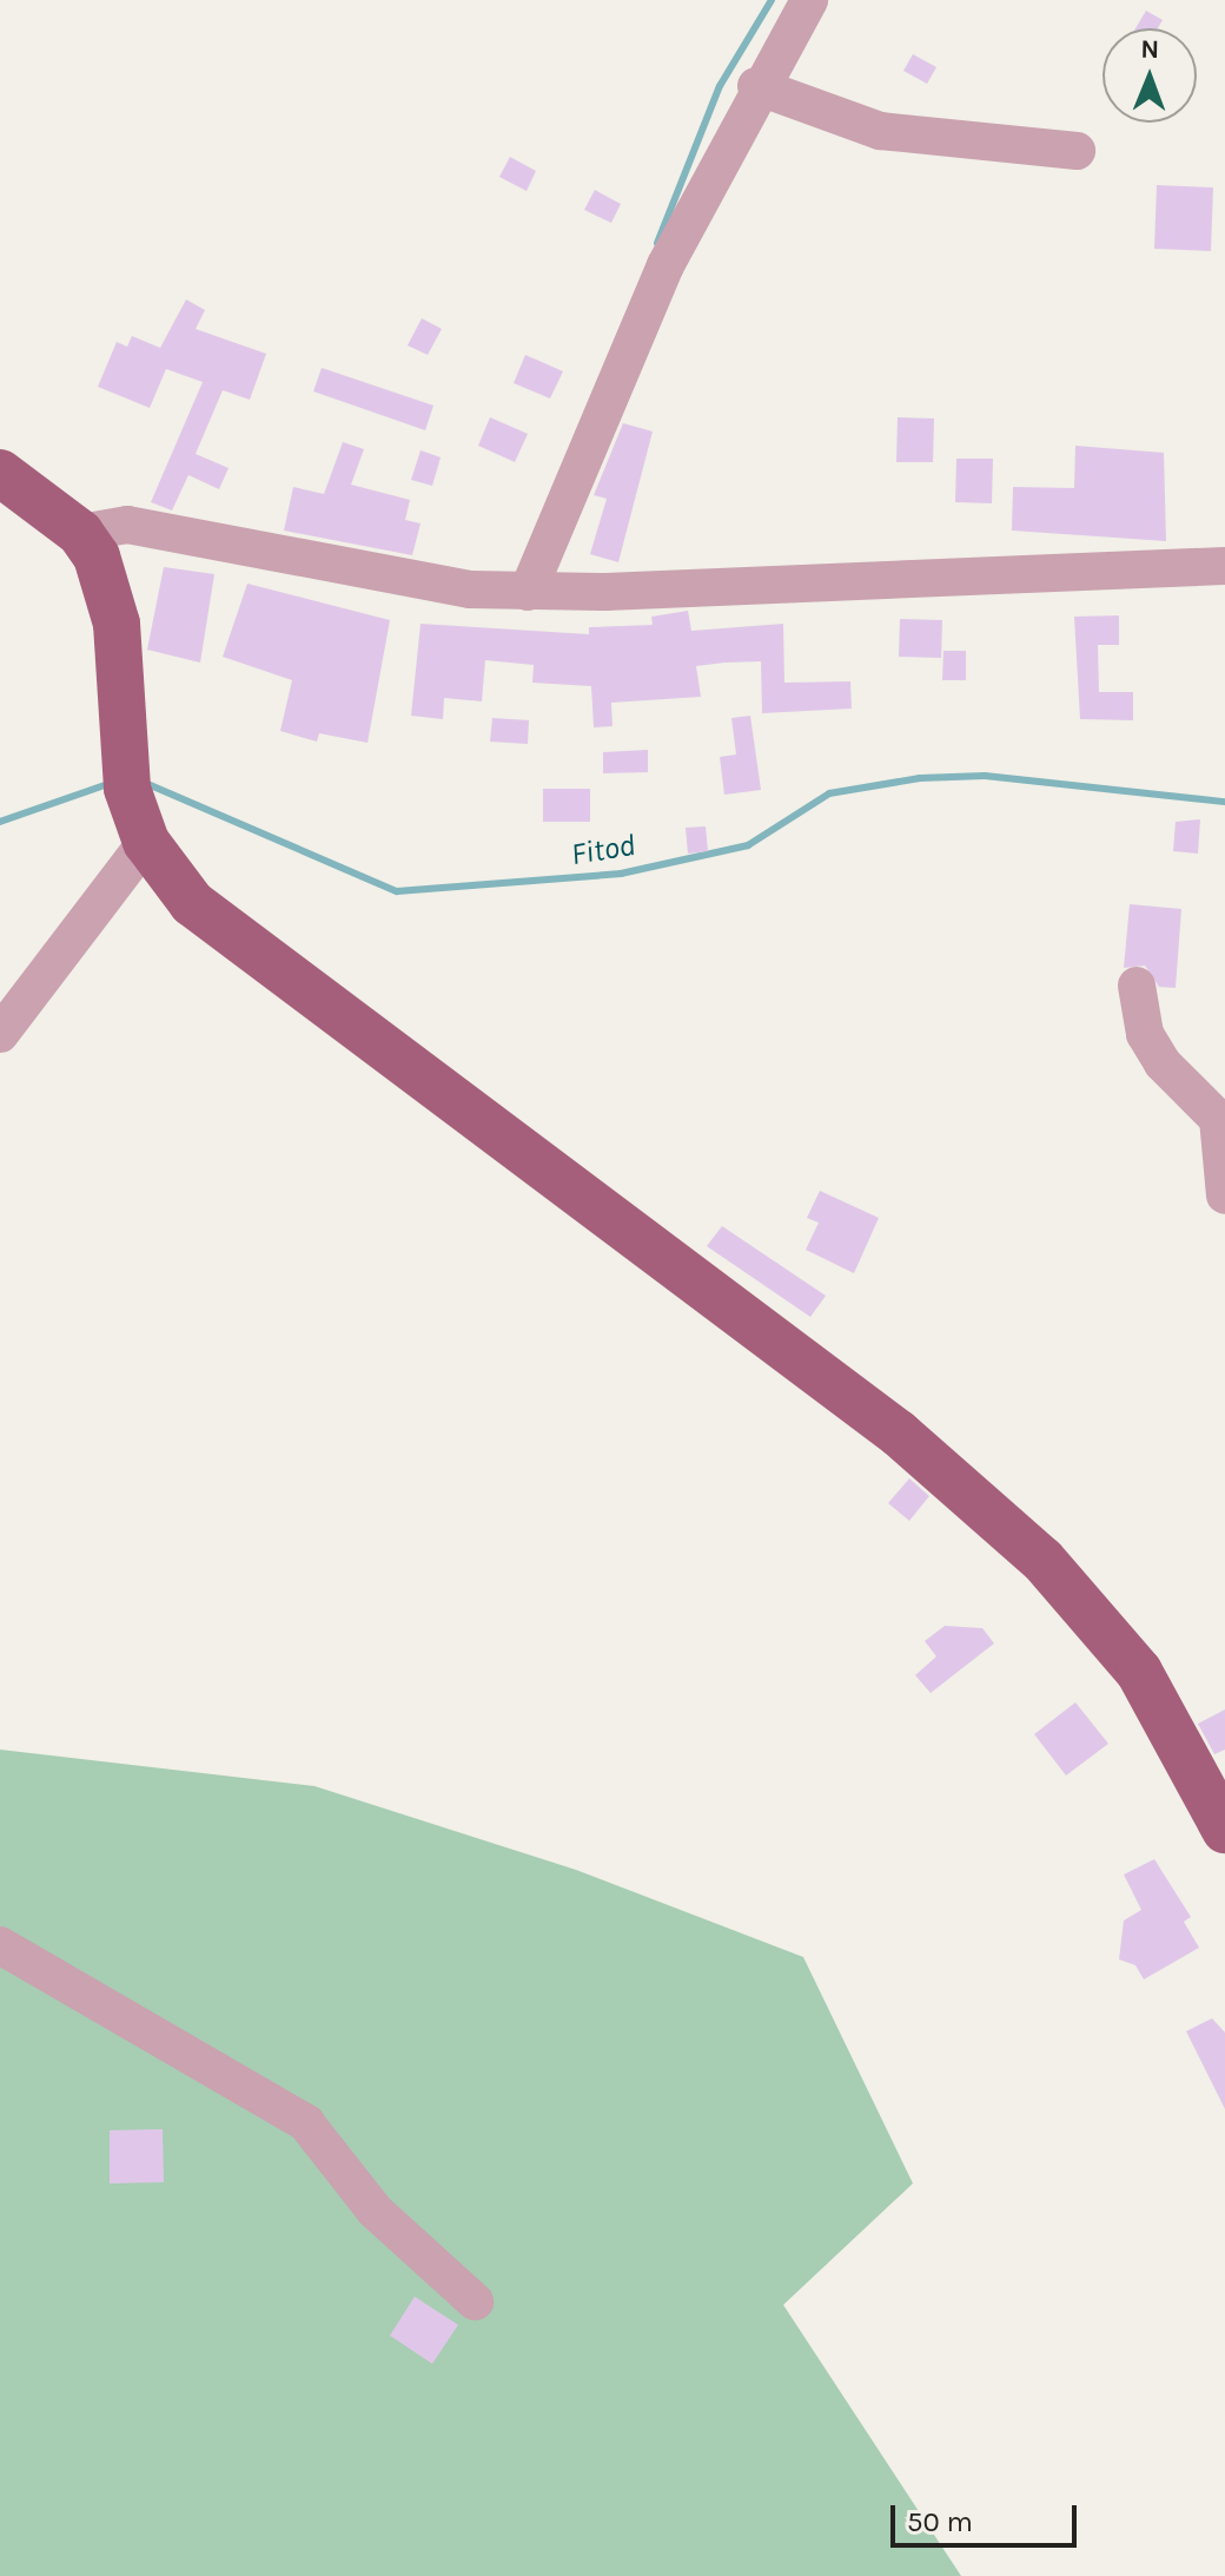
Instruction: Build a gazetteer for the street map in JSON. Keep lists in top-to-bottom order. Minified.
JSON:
{"water":["Fitod"],"scale_bar":"50 m","north":"top"}
